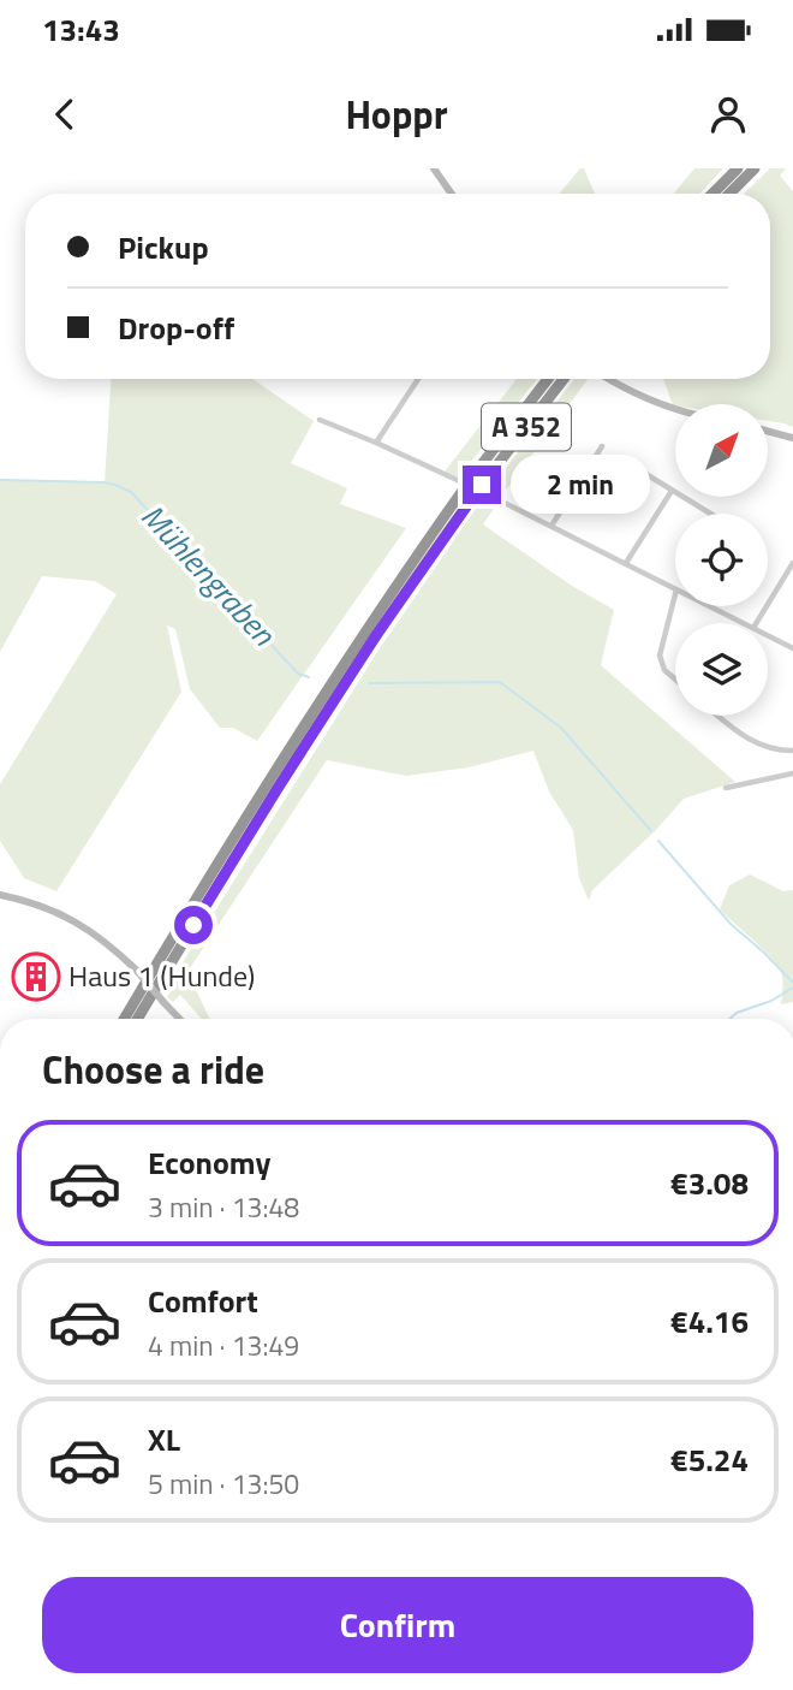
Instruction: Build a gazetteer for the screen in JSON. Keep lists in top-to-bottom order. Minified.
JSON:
{"streets":{"highway":["A 352"]},"water":["Mühlengraben"],"places":{"building":["Haus 1 (Hunde)"]},"north":"top right","page":{"status":"13:43","header":"Hoppr","banner":["Pickup","Drop-off"],"bubble":"2 min","heading":"Choose a ride","list":[{"name":"Economy","note":"3 min · 13:48","value":"€3.08"},{"name":"Comfort","note":"4 min · 13:49","value":"€4.16"},{"name":"XL","note":"5 min · 13:50","value":"€5.24"}],"buttons":"Confirm"}}
